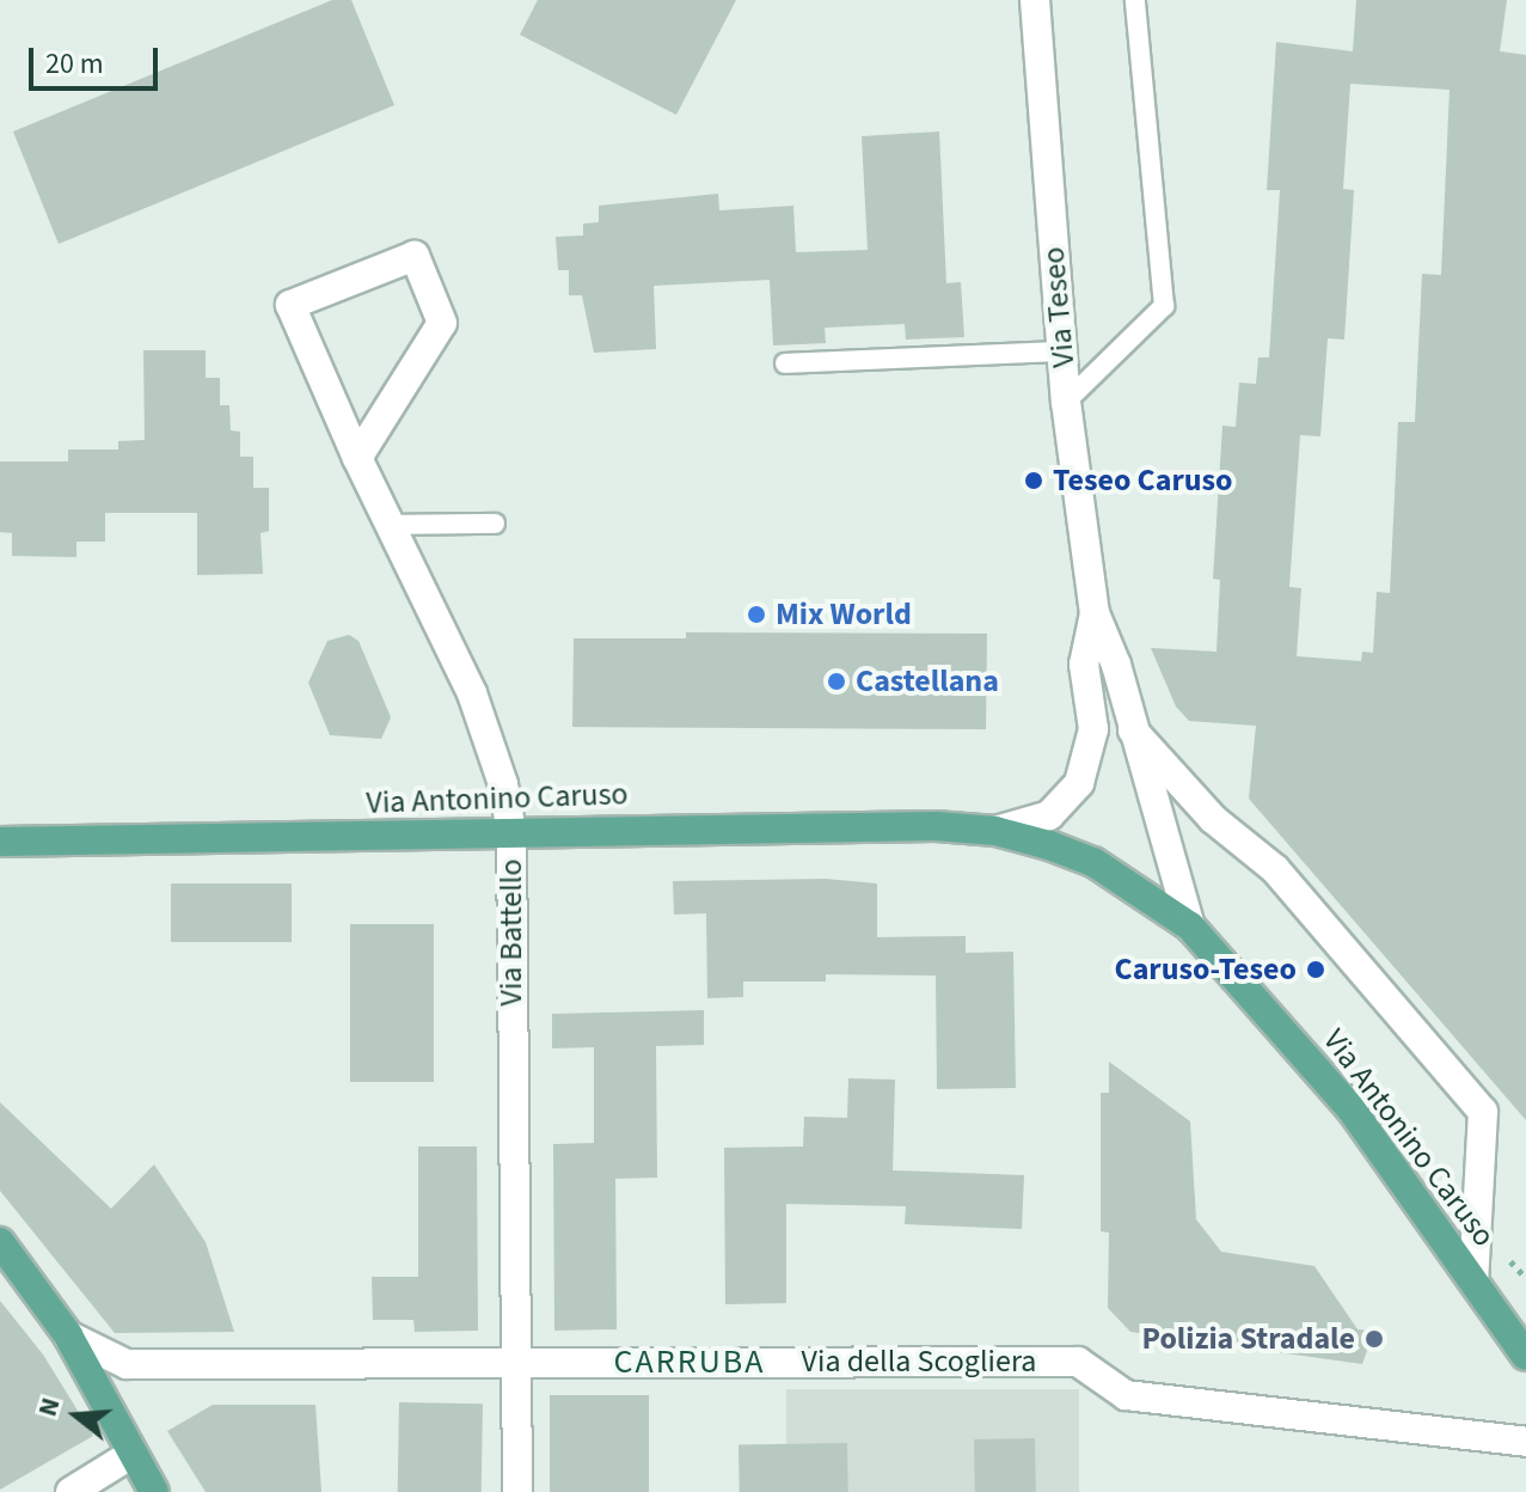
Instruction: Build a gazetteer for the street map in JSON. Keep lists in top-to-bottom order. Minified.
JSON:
{"streets":{"main road":["Via Antonino Caruso"],"street":["Via Teseo","Via Battello","Via della Scogliera"]},"crossings":[["Via Antonino Caruso","Via Battello"],["Via Battello","Via della Scogliera"]],"districts":["CARRUBA"],"places":["Teseo Caruso","Mix World","Castellana","Caruso-Teseo","Polizia Stradale"],"scale_bar":"20 m","north":"left"}
